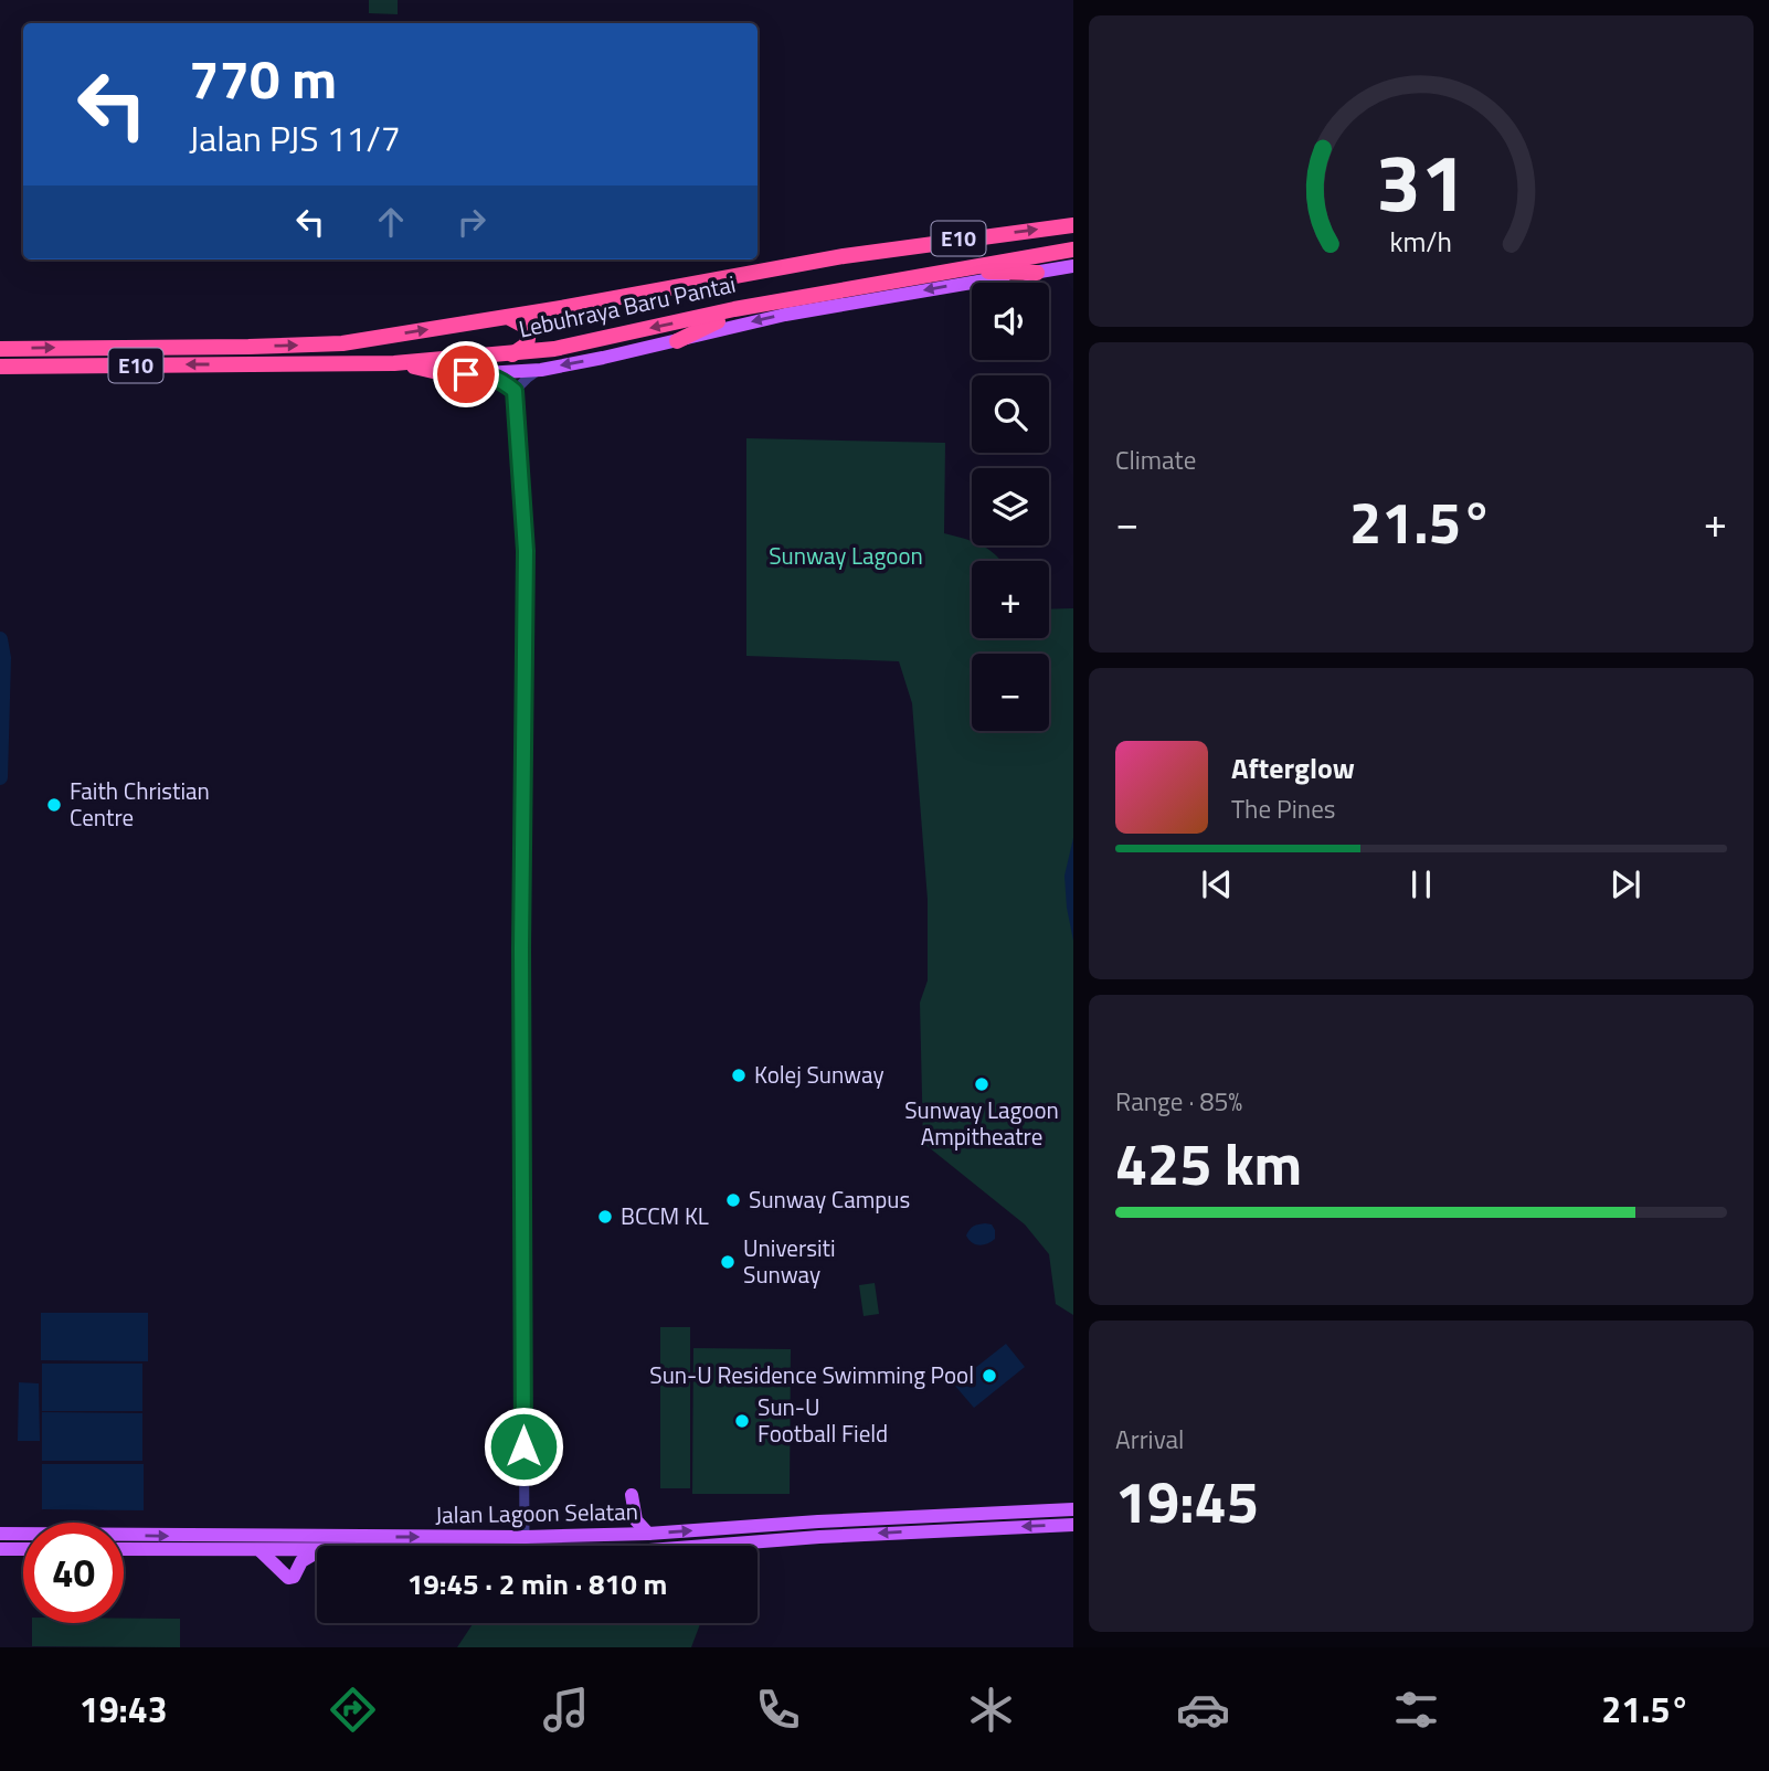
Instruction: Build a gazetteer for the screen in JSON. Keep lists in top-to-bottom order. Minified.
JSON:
{"streets":{"highway":["E10","Lebuhraya Baru Pantai"],"main road":["Jalan Lagoon Selatan"]},"parks":["Sunway Lagoon"],"places":["Faith Christian Centre","Kolej Sunway","Sunway Lagoon Ampitheatre","Sunway Campus","BCCM KL","Universiti Sunway","Sun-U Residence Swimming Pool","Sun-U Football Field"],"page":{"turn":["770 m","Jalan PJS 11/7"],"map_buttons":["+","−"],"tile":["Climate",["Range · 85%","425 km"],["Arrival","19:45"]],"heat":["−","21.5°","+"],"song":["Afterglow","The Pines"],"limit":"40","trip":"19:45 · 2 min · 810 m","tabs":["19:43","21.5°"],"gauge":["31","km/h"]}}
